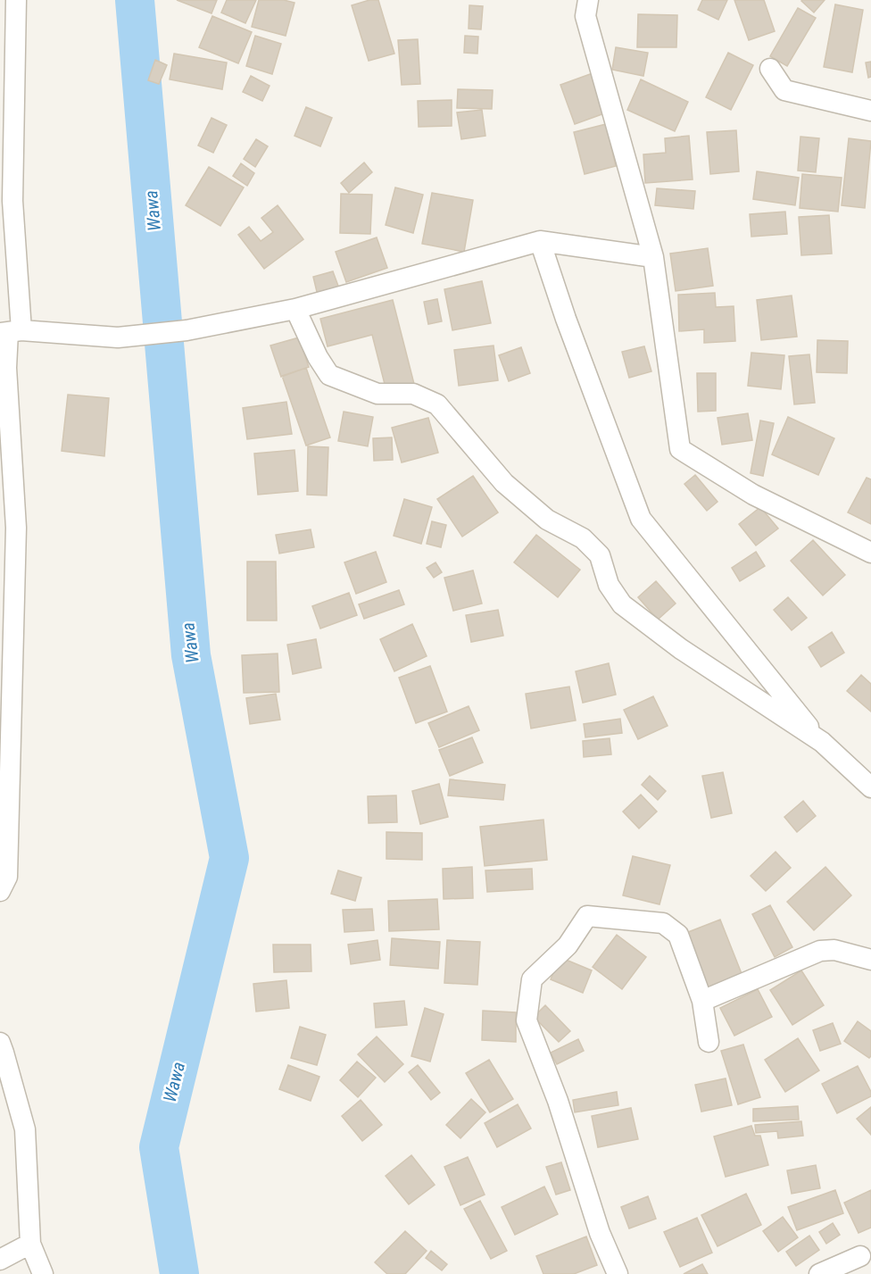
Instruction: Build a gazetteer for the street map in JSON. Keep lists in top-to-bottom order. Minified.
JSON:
{"water":["Wawa"]}
